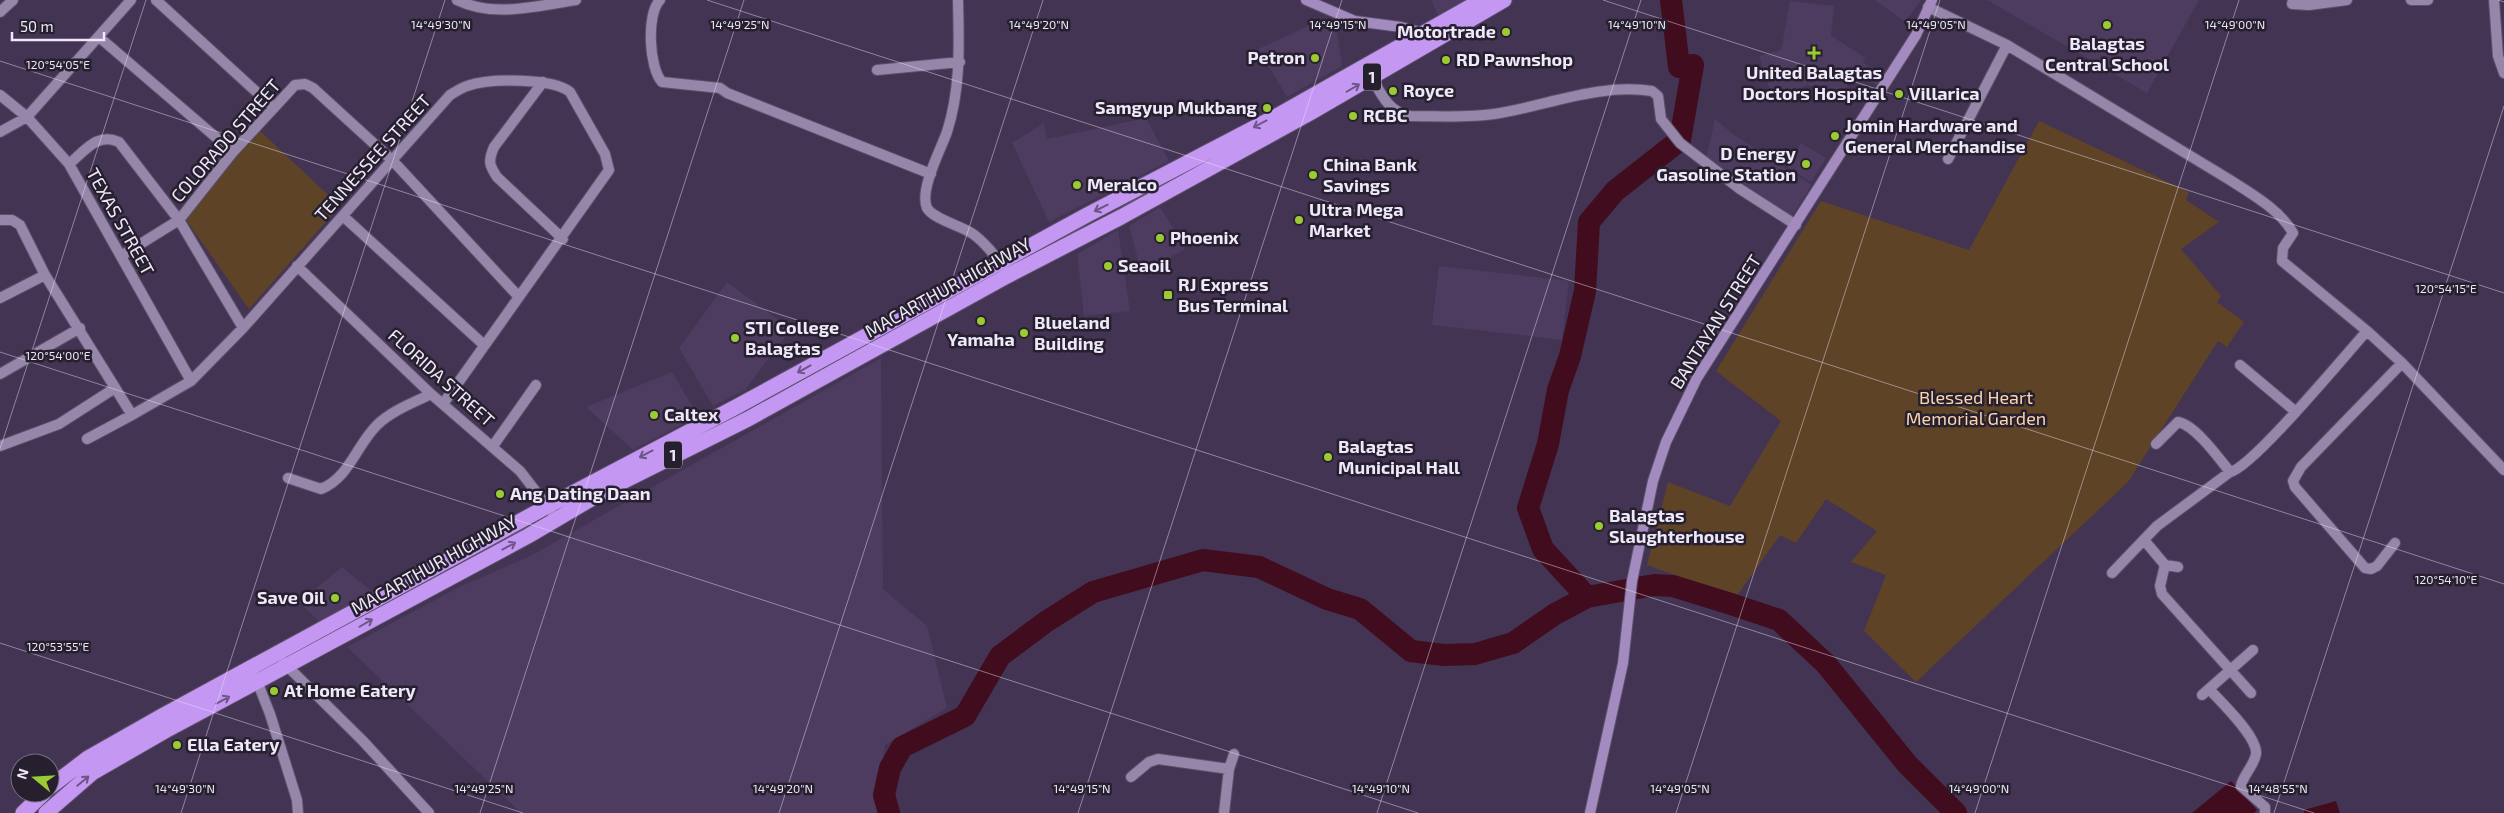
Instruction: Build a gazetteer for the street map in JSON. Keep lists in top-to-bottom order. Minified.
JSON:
{"streets":{"highway":["1","MACARTHUR HIGHWAY"],"main road":["BANTAYAN STREET"],"street":["COLORADO STREET","TENNESSEE STREET","TEXAS STREET","FLORIDA STREET"]},"crossings":[["COLORADO STREET","TENNESSEE STREET"],["COLORADO STREET","TEXAS STREET"],["TENNESSEE STREET","TEXAS STREET"],["TENNESSEE STREET","FLORIDA STREET"],["MACARTHUR HIGHWAY","FLORIDA STREET"]],"parks":["Blessed Heart Memorial Garden"],"places":{"other":["Balagtas Central School","Motortrade","Petron","RD Pawnshop","Royce","Villarica","Samgyup Mukbang","RCBC","Jomin Hardware and General Merchandise","D Energy Gasoline Station","China Bank Savings","Meralco","Ultra Mega Market","Phoenix","Seaoil","Yamaha","Blueland Building","STI College Balagtas","Caltex","Balagtas Municipal Hall","Ang Dating Daan","Balagtas Slaughterhouse","Save Oil","At Home Eatery","Ella Eatery"],"health":["United Balagtas Doctors Hospital"],"transit":["RJ Express Bus Terminal"]},"scale_bar":"50 m","north":"left","coordinates":["14°49'30\"N","14°49'25\"N","14°49'20\"N","14°49'15\"N","14°49'10\"N","14°49'05\"N","14°49'00\"N","120°54'05\"E","120°54'15\"E","120°54'00\"E","120°54'10\"E","120°53'55\"E","14°48'55\"N"]}
